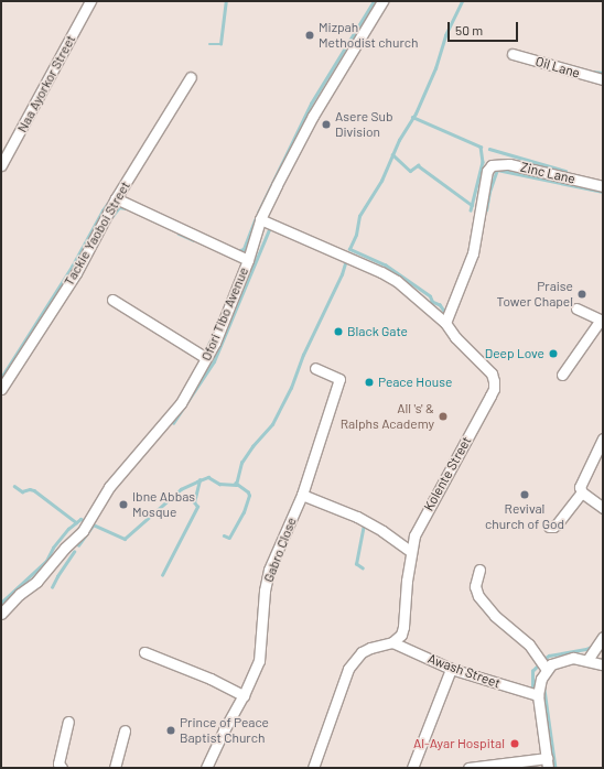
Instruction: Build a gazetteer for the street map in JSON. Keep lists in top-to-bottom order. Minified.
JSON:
{"streets":{"street":["Oil Lane","Naa Ayorkor Street","Zinc Lane","Tackie Yaoboi Street","Ofori Tibo Avenue","Kolente Street","Gabro Close","Awash Street"]},"crossings":[["Zinc Lane","Kolente Street"],["Ofori Tibo Avenue","Kolente Street"],["Kolente Street","Awash Street"]],"places":["Mizpah Methodist church","Asere Sub Division","Praise Tower Chapel","Black Gate","Deep Love","Peace House","All 's' & Ralphs Academy","Revival church of God","Ibne Abbas Mosque","Prince of Peace Baptist Church","Al-Ayar Hospital"],"scale_bar":"50 m"}
